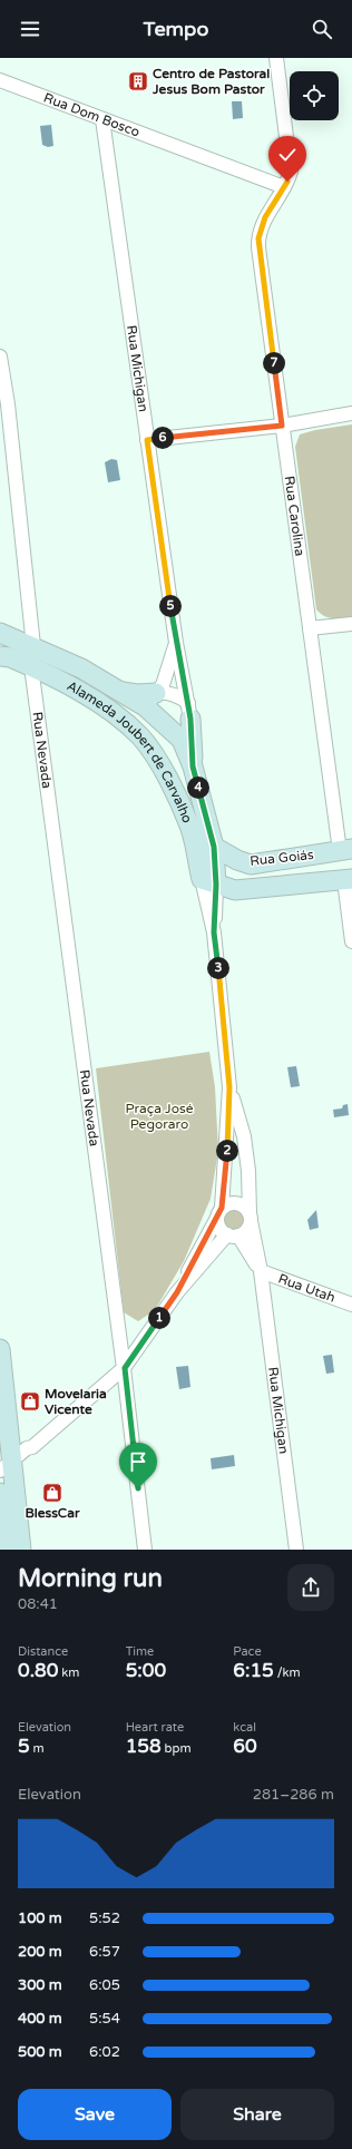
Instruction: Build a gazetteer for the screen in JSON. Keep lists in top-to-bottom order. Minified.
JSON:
{"streets":{"main road":["Alameda Joubert de Carvalho","Rua Goiás"],"street":["Rua Dom Bosco","Rua Michigan","Rua Carolina","Rua Nevada","Rua Utah"]},"crossings":[["Rua Dom Bosco","Rua Michigan"],["Rua Dom Bosco","Rua Carolina"],["Rua Michigan","Alameda Joubert de Carvalho"],["Rua Michigan","Rua Goiás"],["Rua Michigan","Rua Utah"],["Rua Carolina","Rua Goiás"],["Rua Nevada","Alameda Joubert de Carvalho"],["Alameda Joubert de Carvalho","Rua Goiás"]],"parks":["Praça José Pegoraro"],"places":{"building":["Centro de Pastoral Jesus Bom Pastor"],"shop":["Movelaria Vicente","BlessCar"]},"page":{"header":"Tempo","pins":["7","6","5","4","3","2","1"],"heading":["Morning run","08:41"],"stats":[["Distance","0.80 km"],["Time","5:00"],["Pace","6:15 /km"],["Elevation","5 m"],["Heart rate","158 bpm"],["kcal","60"]],"chart":["Elevation","281–286 m"],"list":[{"name":"100 m","note":"5:52"},{"name":"200 m","note":"6:57"},{"name":"300 m","note":"6:05"},{"name":"400 m","note":"5:54"},{"name":"500 m","note":"6:02"}],"buttons":["Save","Share"]}}
